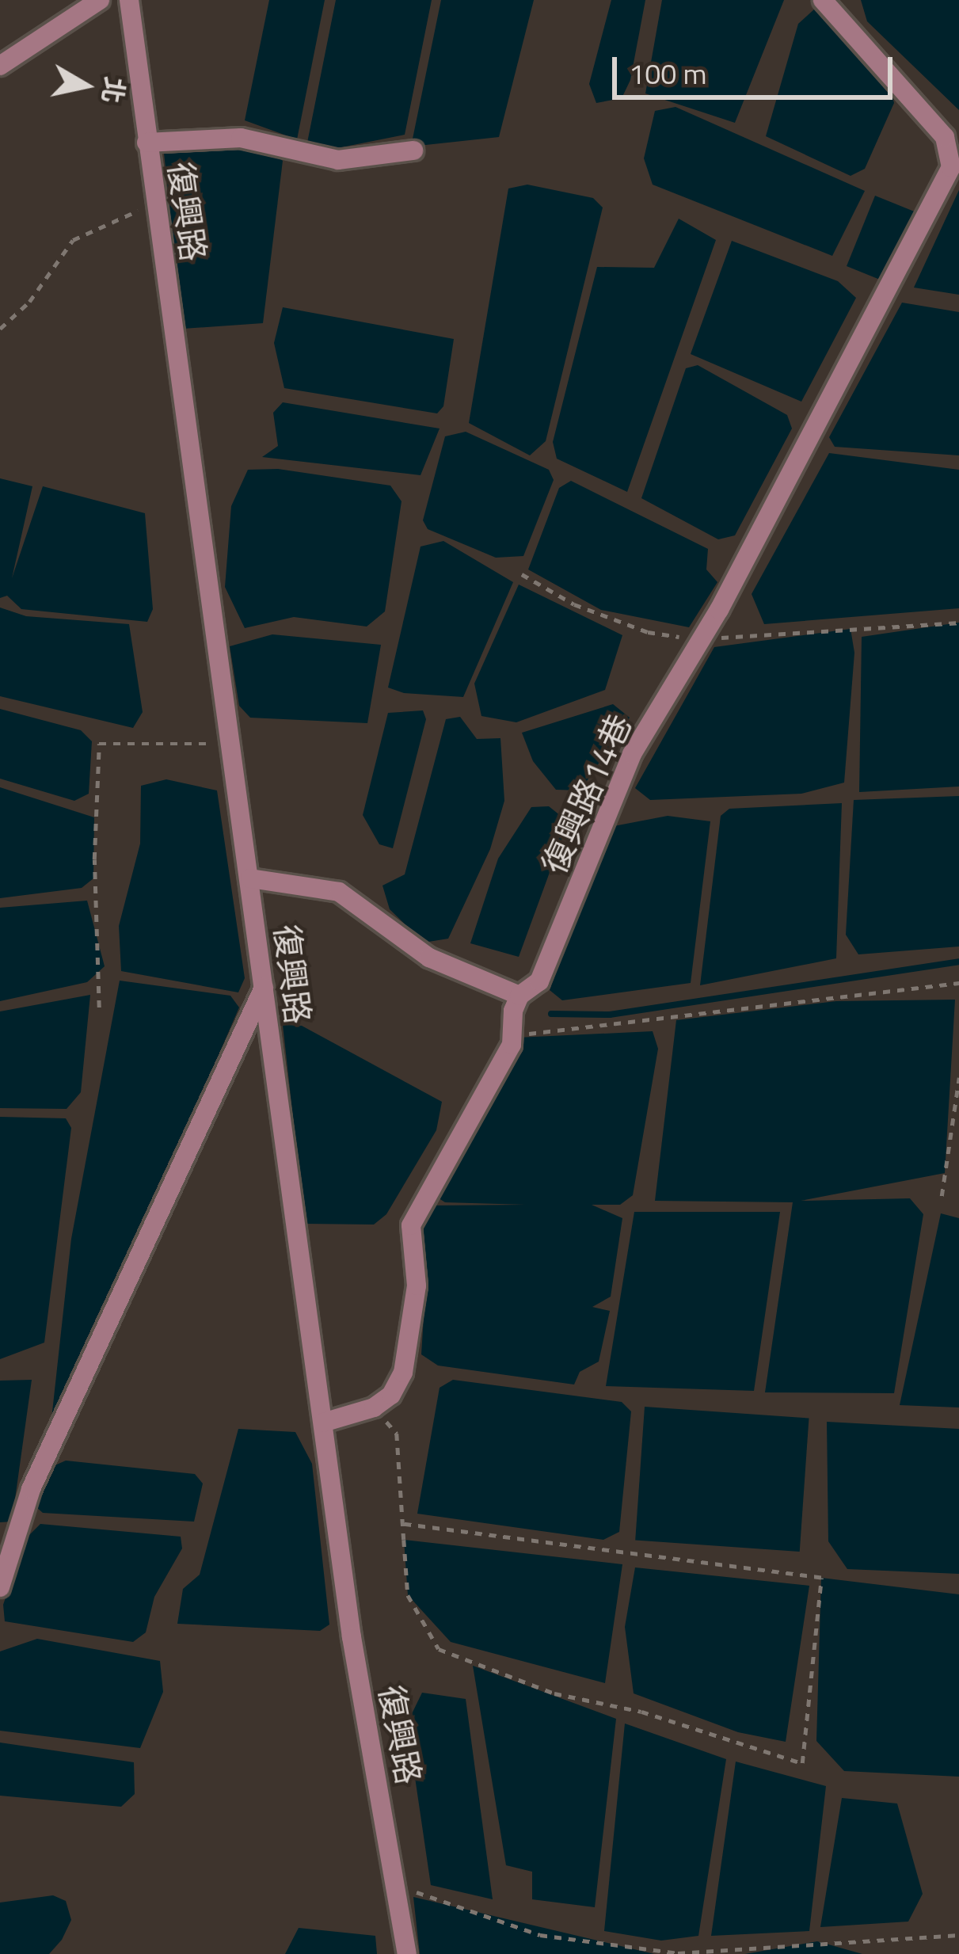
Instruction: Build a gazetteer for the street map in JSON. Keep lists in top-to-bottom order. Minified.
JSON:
{"streets":{"street":["復興路","復興路14巷"]},"scale_bar":"100 m","north":"right"}
